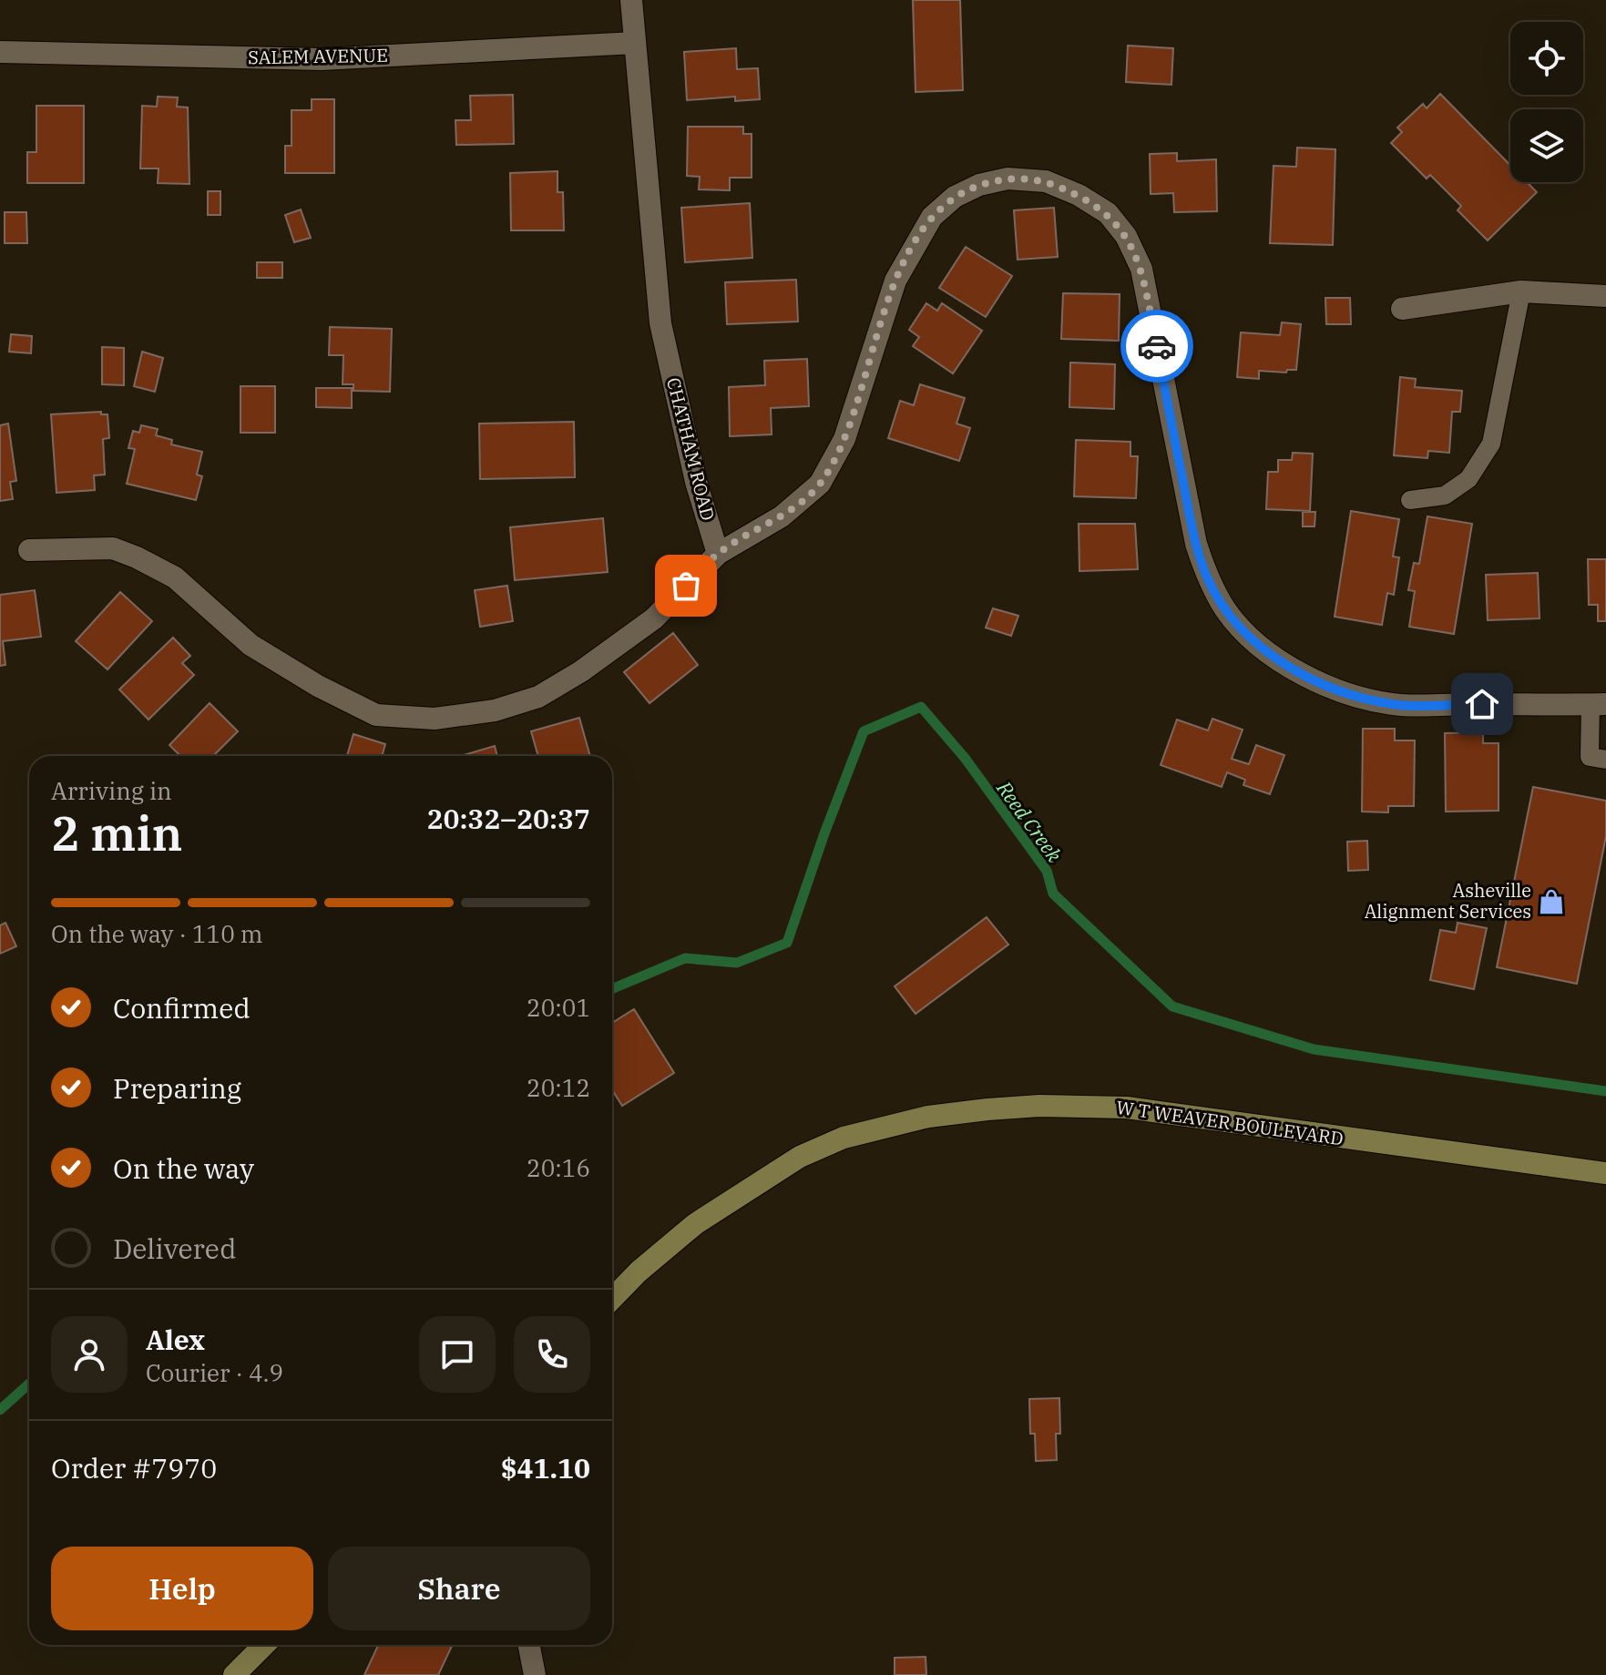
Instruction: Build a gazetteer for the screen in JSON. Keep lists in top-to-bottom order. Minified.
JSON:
{"streets":{"main road":["W T WEAVER BOULEVARD"],"street":["SALEM AVENUE","CHATHAM ROAD"]},"crossings":[["SALEM AVENUE","CHATHAM ROAD"]],"water":["Reed Creek"],"places":{"shop":["Asheville Alignment Services"]},"page":{"heading":["2 min","Arriving in","20:32–20:37"],"panel":["Alex","Courier · 4.9","Order #7970","$41.10"],"bar":"On the way · 110 m","list":[["Confirmed","20:01"],["Preparing","20:12"],["On the way","20:16"],"Delivered"],"buttons":["Help","Share"]}}
